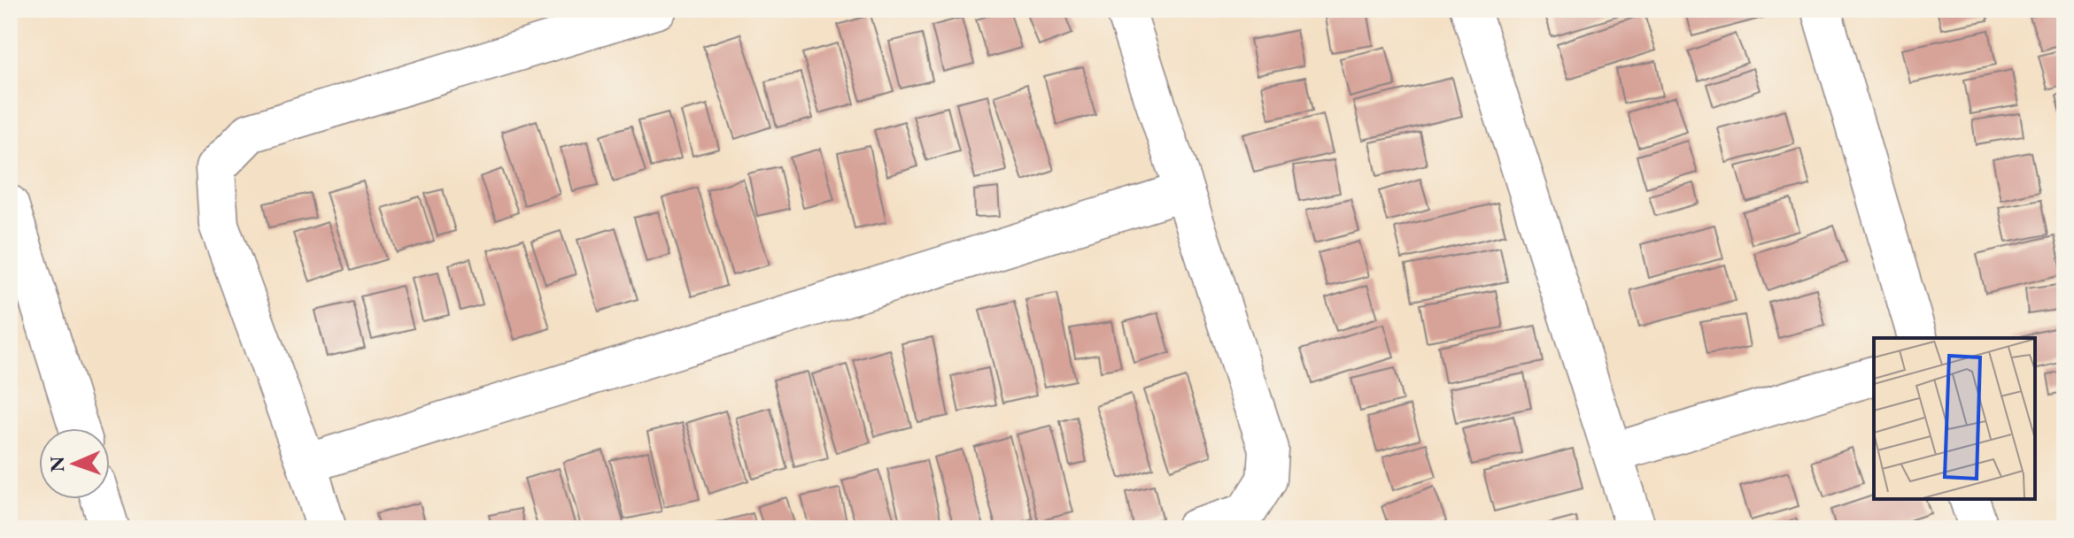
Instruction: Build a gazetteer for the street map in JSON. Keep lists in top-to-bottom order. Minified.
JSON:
{"north":"left"}
